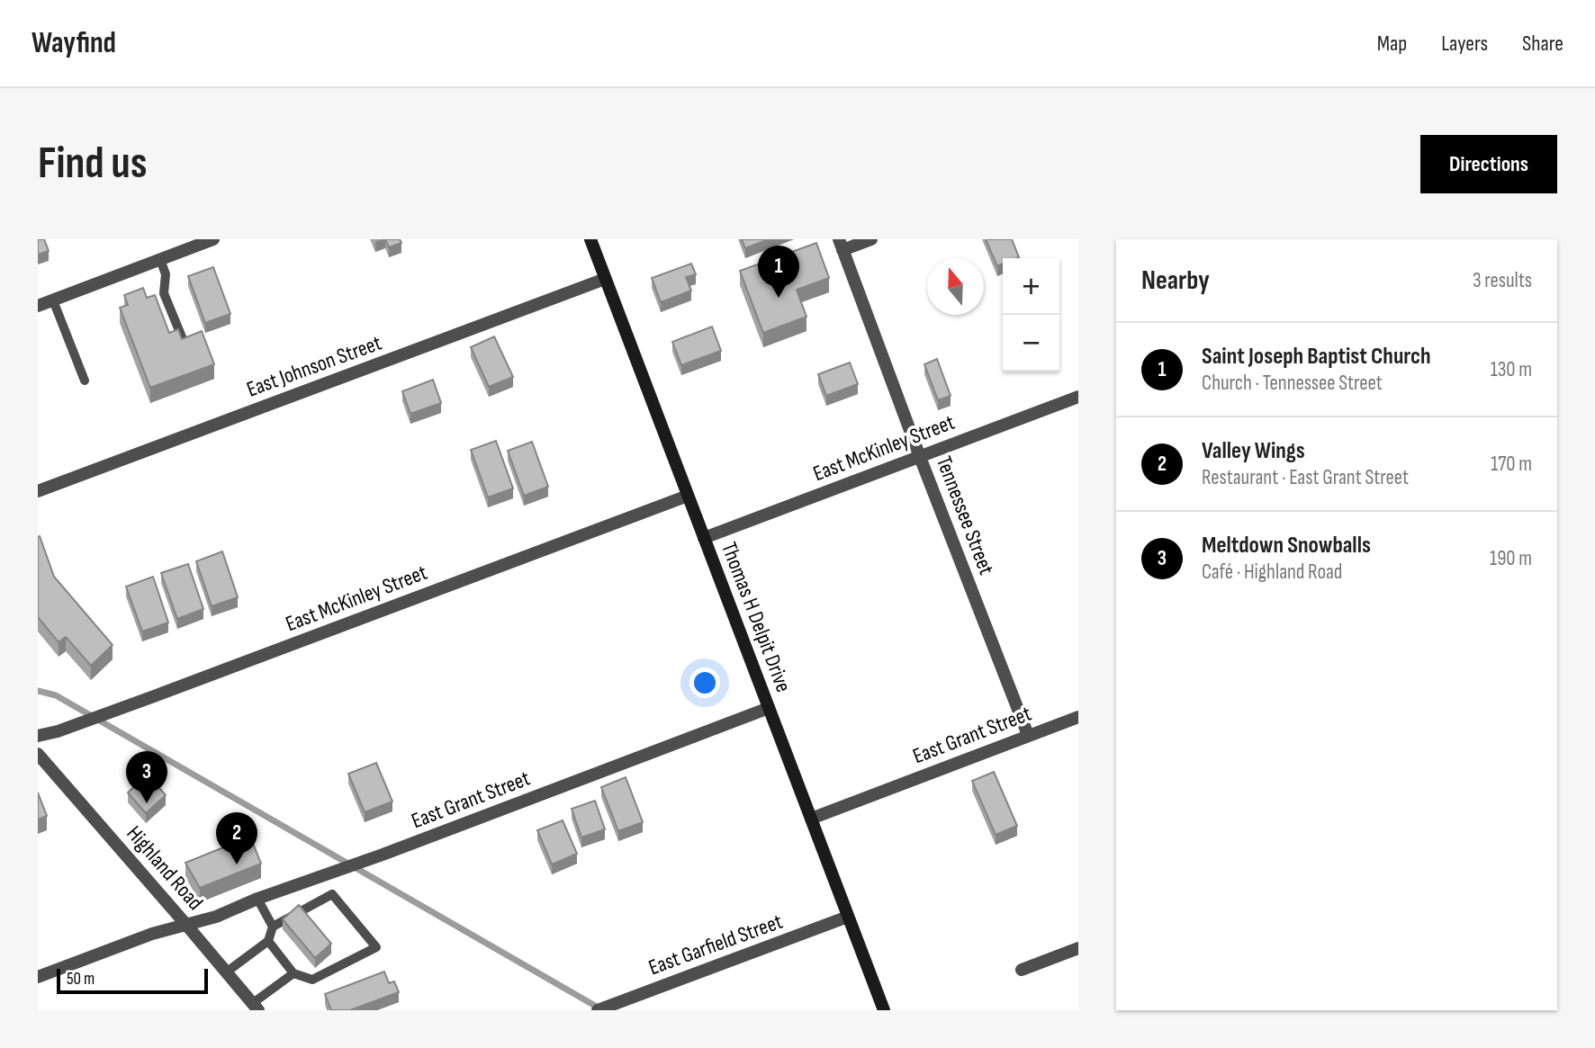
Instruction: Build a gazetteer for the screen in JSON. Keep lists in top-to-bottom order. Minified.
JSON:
{"streets":{"main road":["Thomas H Delpit Drive"],"street":["East Johnson Street","East McKinley Street","Tennessee Street","East Grant Street","Highland Road","East Garfield Street"]},"crossings":[["East Johnson Street","Thomas H Delpit Drive"],["East McKinley Street","Tennessee Street"],["East McKinley Street","Thomas H Delpit Drive"],["Tennessee Street","East Grant Street"],["Thomas H Delpit Drive","East Grant Street"],["Thomas H Delpit Drive","East Garfield Street"],["East Grant Street","Highland Road"]],"scale_bar":"50 m","north":"top","page":{"header":"Wayfind","nav":["Map","Layers","Share"],"buttons":"Directions","title":"Find us","heading":["Nearby","3 results"],"pins":["1","3","2"],"map_buttons":["+","−"],"list":[{"mark":"1","name":"Saint Joseph Baptist Church","note":"Church · Tennessee Street","value":"130 m"},{"mark":"2","name":"Valley Wings","note":"Restaurant · East Grant Street","value":"170 m"},{"mark":"3","name":"Meltdown Snowballs","note":"Café · Highland Road","value":"190 m"}],"scale":"50 m"}}
